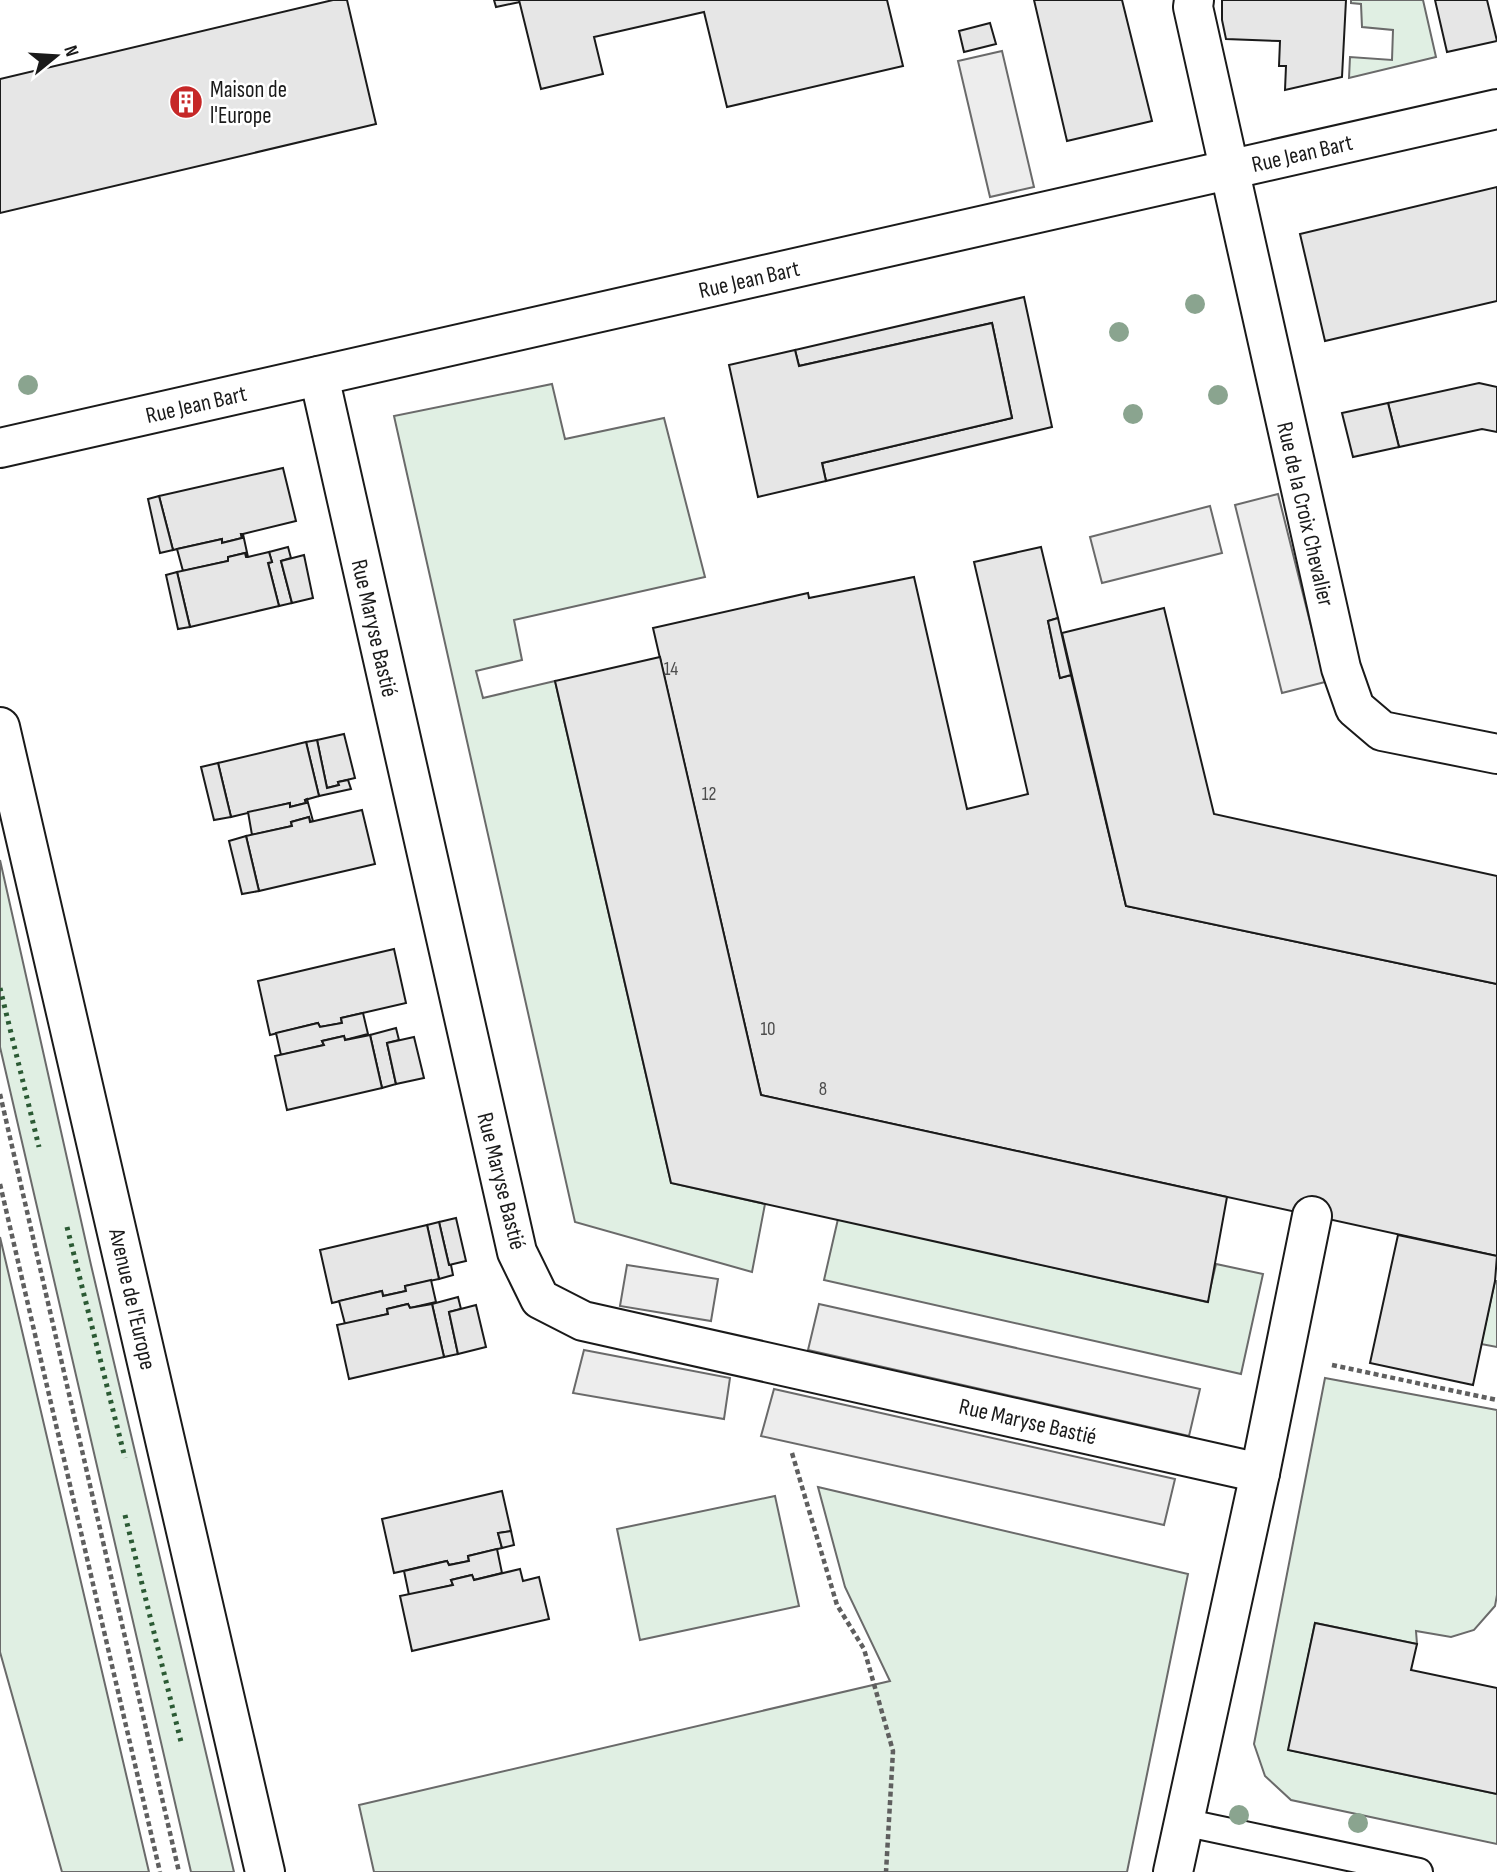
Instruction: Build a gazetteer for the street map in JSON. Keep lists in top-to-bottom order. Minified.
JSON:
{"streets":{"street":["Rue Jean Bart","Rue de la Croix Chevalier","Rue Maryse Bastié","Avenue de l'Europe"]},"crossings":[["Rue Jean Bart","Rue de la Croix Chevalier"],["Rue Jean Bart","Rue Maryse Bastié"]],"places":{"building":["Maison de l'Europe"]},"house_numbers":["14","12","10","8"],"north":"right"}
